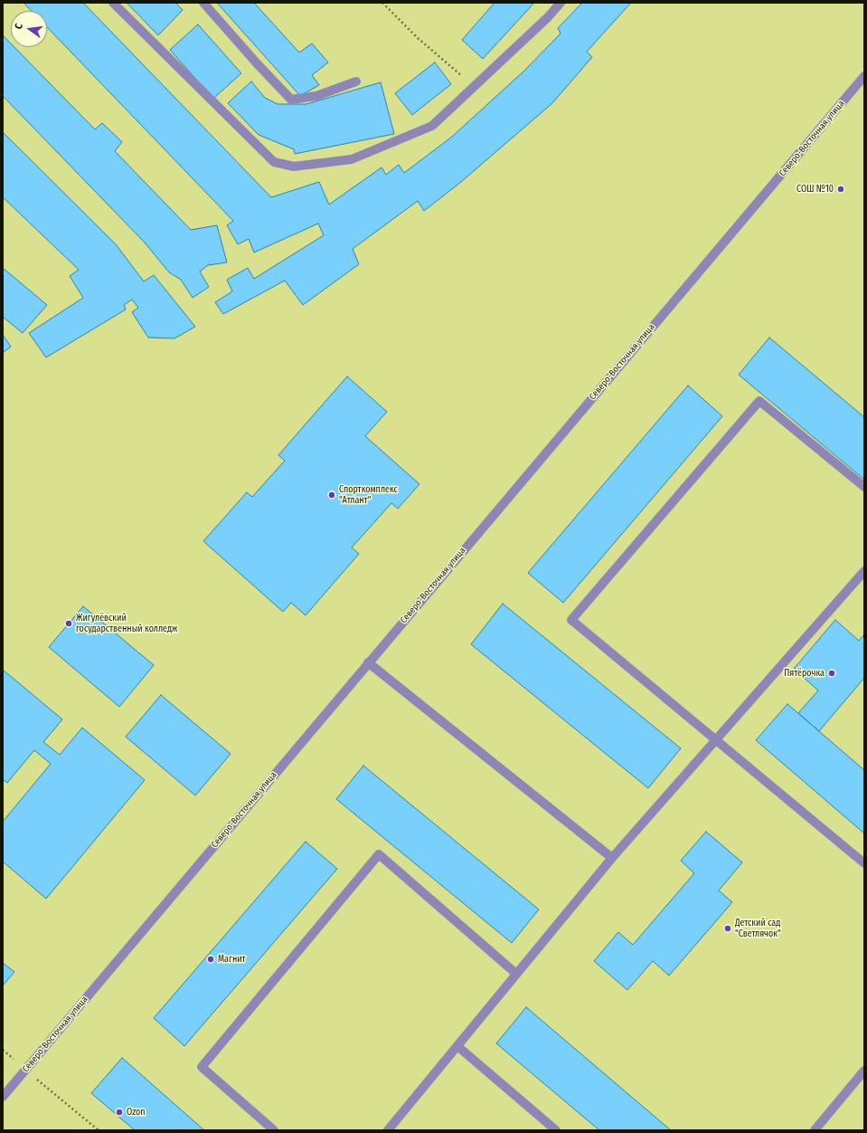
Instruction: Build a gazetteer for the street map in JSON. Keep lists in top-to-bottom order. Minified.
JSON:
{"streets":{"lane":["Северо-Восточная улица"]},"places":["СОШ №10","Спорткомплекс \"Атлант\"","Жигулёвский государственный колледж","Пятёрочка","Детский сад \"Светлячок\"","Магнит","Ozon"],"north":"left"}
